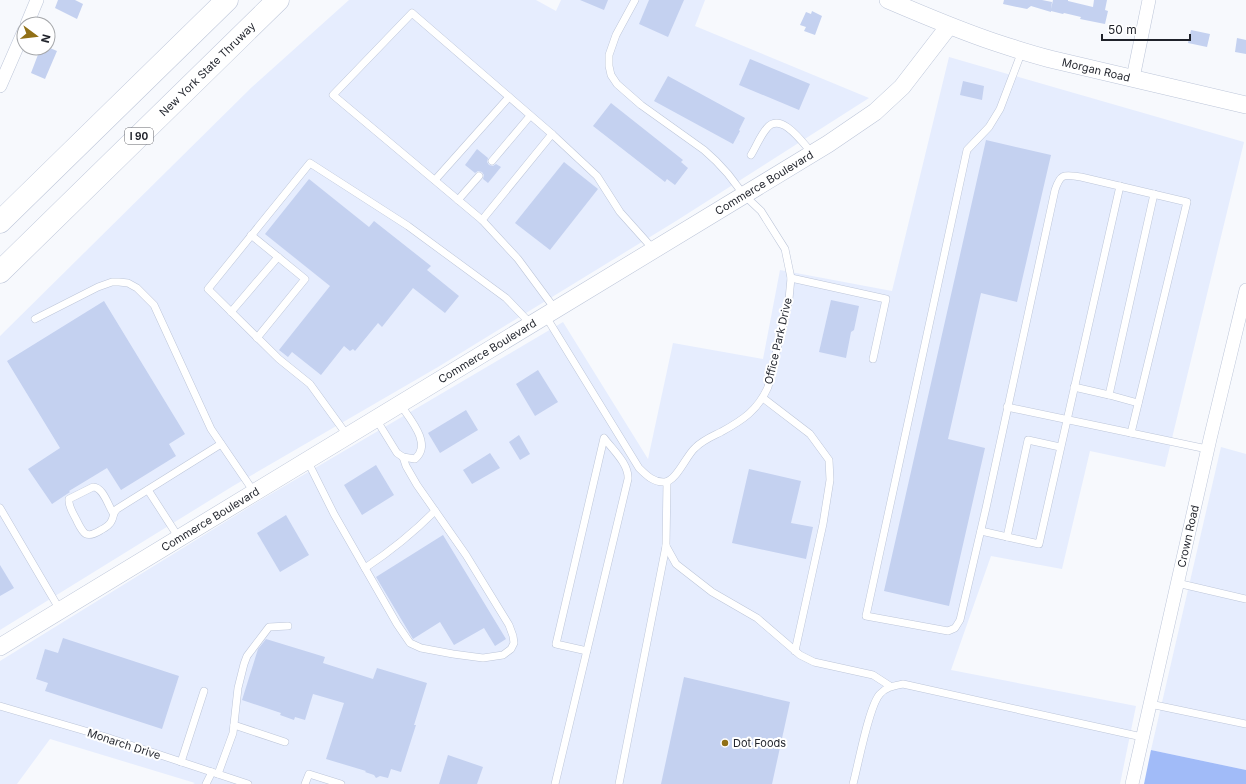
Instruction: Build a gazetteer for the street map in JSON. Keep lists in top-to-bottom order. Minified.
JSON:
{"streets":{"highway":["New York State Thruway","I 90"],"street":["Morgan Road","Commerce Boulevard","Crown Road"],"lane":["Office Park Drive","Monarch Drive"]},"crossings":[["Morgan Road","Commerce Boulevard"],["Commerce Boulevard","Office Park Drive"]],"places":["Dot Foods"],"scale_bar":"50 m","north":"right"}
